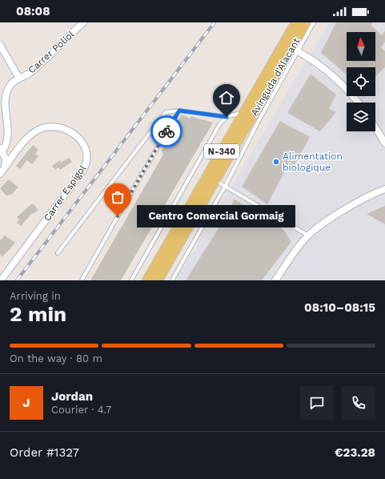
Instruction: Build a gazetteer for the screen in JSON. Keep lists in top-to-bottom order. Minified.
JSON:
{"streets":{"main road":["Avinguda d'Alacant","N-340"],"street":["Carrer Poliol","Carrer Espígol"]},"places":["Alimentation biologique","Centro Comercial Gormaig"],"north":"top","page":{"status":"08:08","bubble":"Centro Comercial Gormaig","heading":["2 min","Arriving in","08:10–08:15"],"panel":["Jordan","Courier · 4.7","Order #1327","€23.28"],"bar":"On the way · 80 m","round":"J"}}
